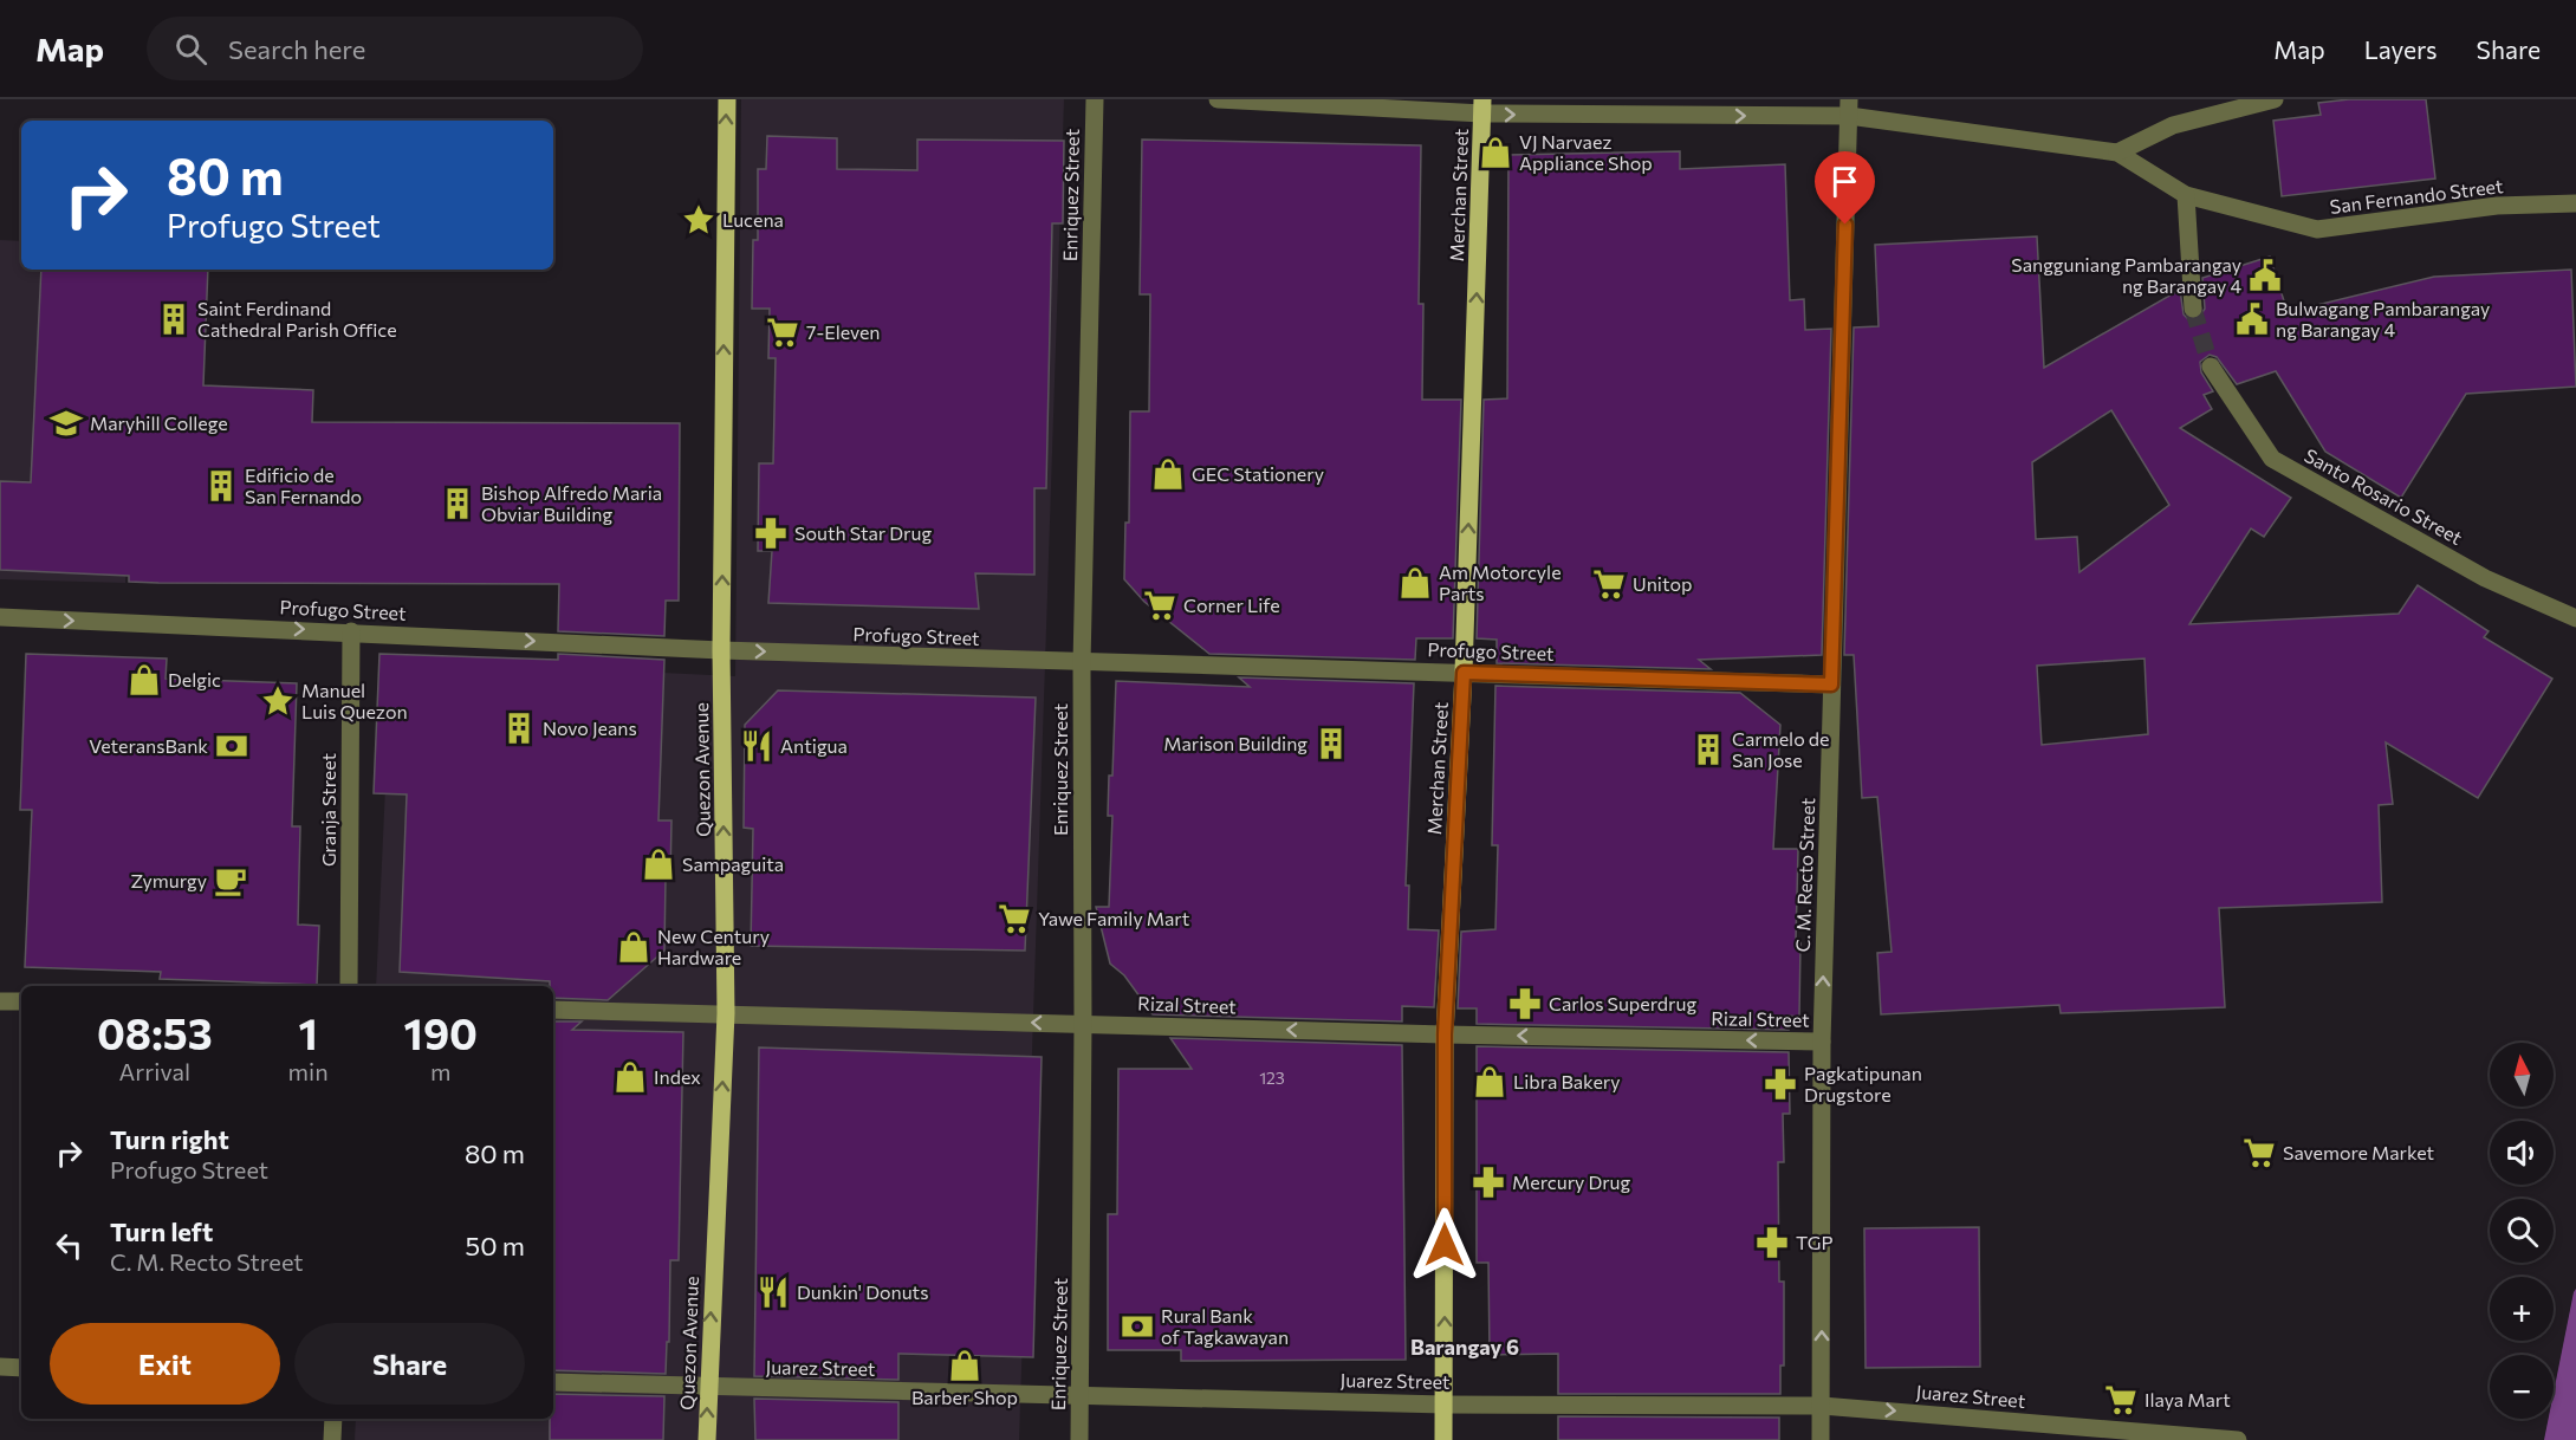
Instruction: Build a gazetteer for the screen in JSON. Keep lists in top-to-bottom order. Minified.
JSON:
{"streets":{"main road":["Merchan Street","Quezon Avenue"],"street":["Enriquez Street","San Fernando Street","Santo Rosario Street","Profugo Street","Granja Street","C. M. Recto Street","Rizal Street","Juarez Street"]},"crossings":[["Enriquez Street","Profugo Street"],["Enriquez Street","Rizal Street"],["Enriquez Street","Juarez Street"],["Merchan Street","San Fernando Street"],["Merchan Street","Profugo Street"],["Merchan Street","Rizal Street"],["Merchan Street","Juarez Street"],["San Fernando Street","C. M. Recto Street"],["Profugo Street","Quezon Avenue"],["Profugo Street","Granja Street"],["Profugo Street","C. M. Recto Street"],["Quezon Avenue","Rizal Street"],["Quezon Avenue","Juarez Street"],["C. M. Recto Street","Rizal Street"],["C. M. Recto Street","Juarez Street"]],"one_way":["Merchan Street","Profugo Street","Quezon Avenue","C. M. Recto Street","Rizal Street"],"districts":["Barangay 6"],"places":{"shop":["VJ Narvaez Appliance Shop","GEC Stationery","Am Motorcyle Parts","Delgic","Sampaguita","New Century Hardware","Index","Libra Bakery","Barber Shop"],"place":["Lucena","Manuel Luis Quezon"],"public building":["Sangguniang Pambarangay ng Barangay 4","Bulwagang Pambarangay ng Barangay 4"],"building":["Saint Ferdinand Cathedral Parish Office","Edificio de San Fernando","Bishop Alfredo Maria Obviar Building","Novo Jeans","Marison Building","Carmelo de San Jose"],"supermarket":["7-Eleven","Unitop","Corner Life","Yawe Family Mart","Savemore Market","Ilaya Mart"],"school or university":["Maryhill College"],"pharmacy":["South Star Drug","Carlos Superdrug","Pagkatipunan Drugstore","Mercury Drug","TGP"],"bank":["VeteransBank","Rural Bank of Tagkawayan"],"restaurant":["Antigua","Dunkin' Donuts"],"cafe":["Zymurgy"]},"house_numbers":["123"],"north":"top","page":{"header":"Map","search":"Search here","nav":["Map","Layers","Share"],"turn":["80 m","Profugo Street"],"eta":["08:53","Arrival","1","min","190","m"],"map_buttons":["+","−"],"list":[{"name":"Turn right","note":"Profugo Street","value":"80 m"},{"name":"Turn left","note":"C. M. Recto Street","value":"50 m"}],"buttons":["Exit","Share"]}}
